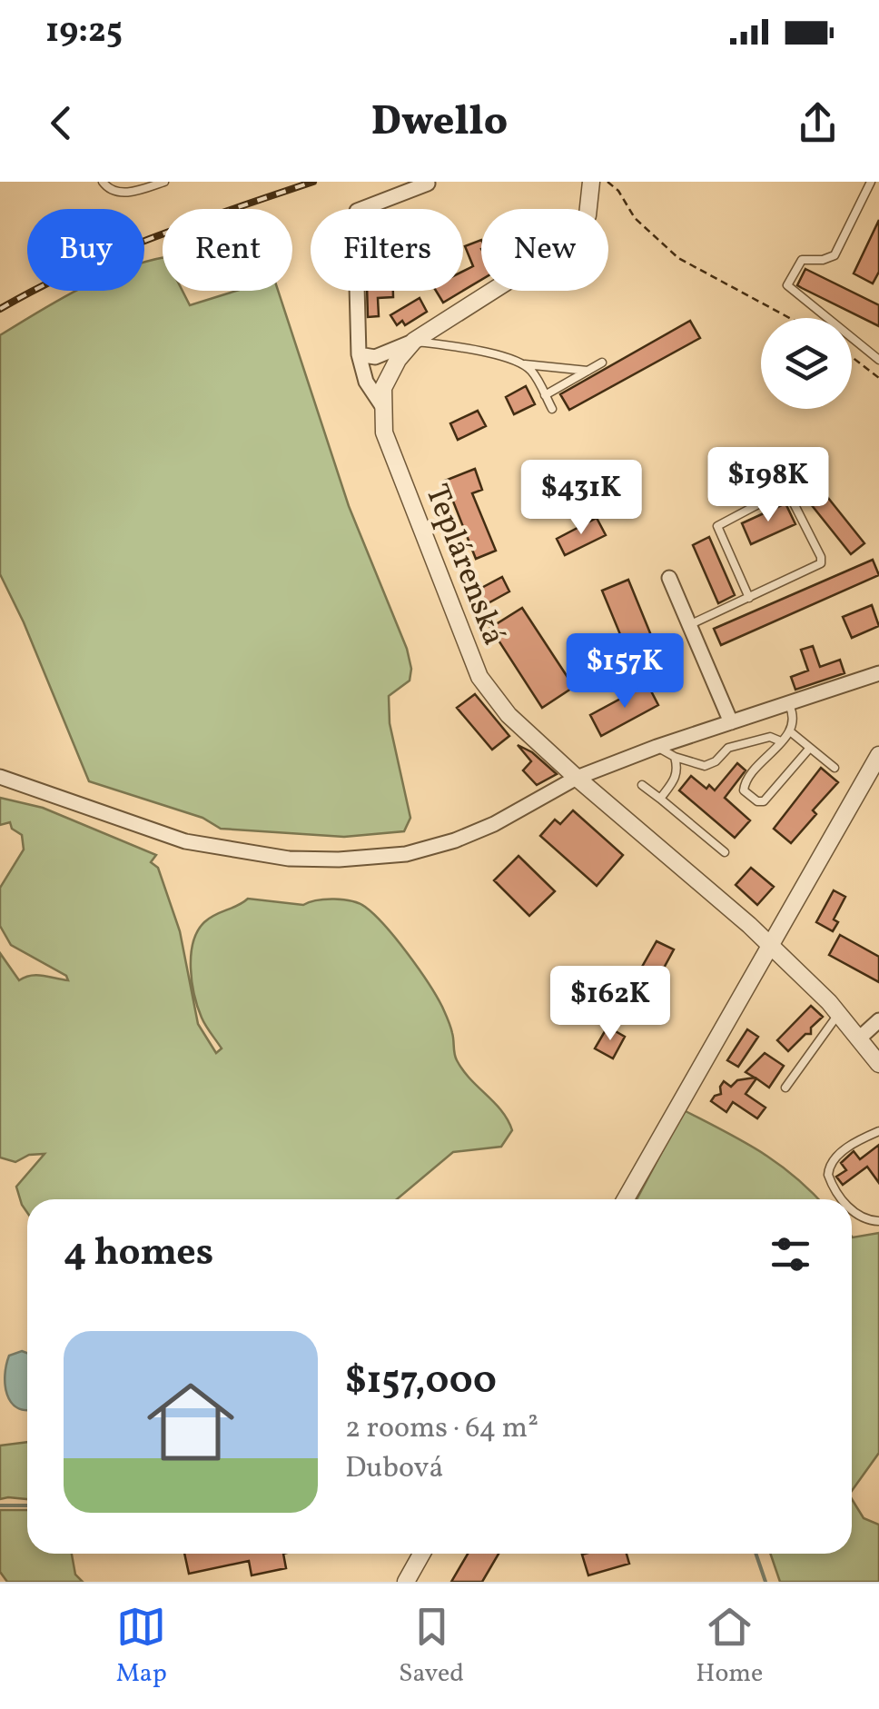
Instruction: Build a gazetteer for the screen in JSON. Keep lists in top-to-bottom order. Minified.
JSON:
{"streets":{"street":["Teplárenská"]},"page":{"status":"19:25","header":"Dwello","chip":["Buy","Rent","Filters","New"],"price":["$198K","$431K","$157K","$162K"],"heading":"4 homes","list":[{"name":"$157,000","note":"2 rooms · 64 m² · Dubová"}],"tabs":["Map","Saved","Home"]}}
